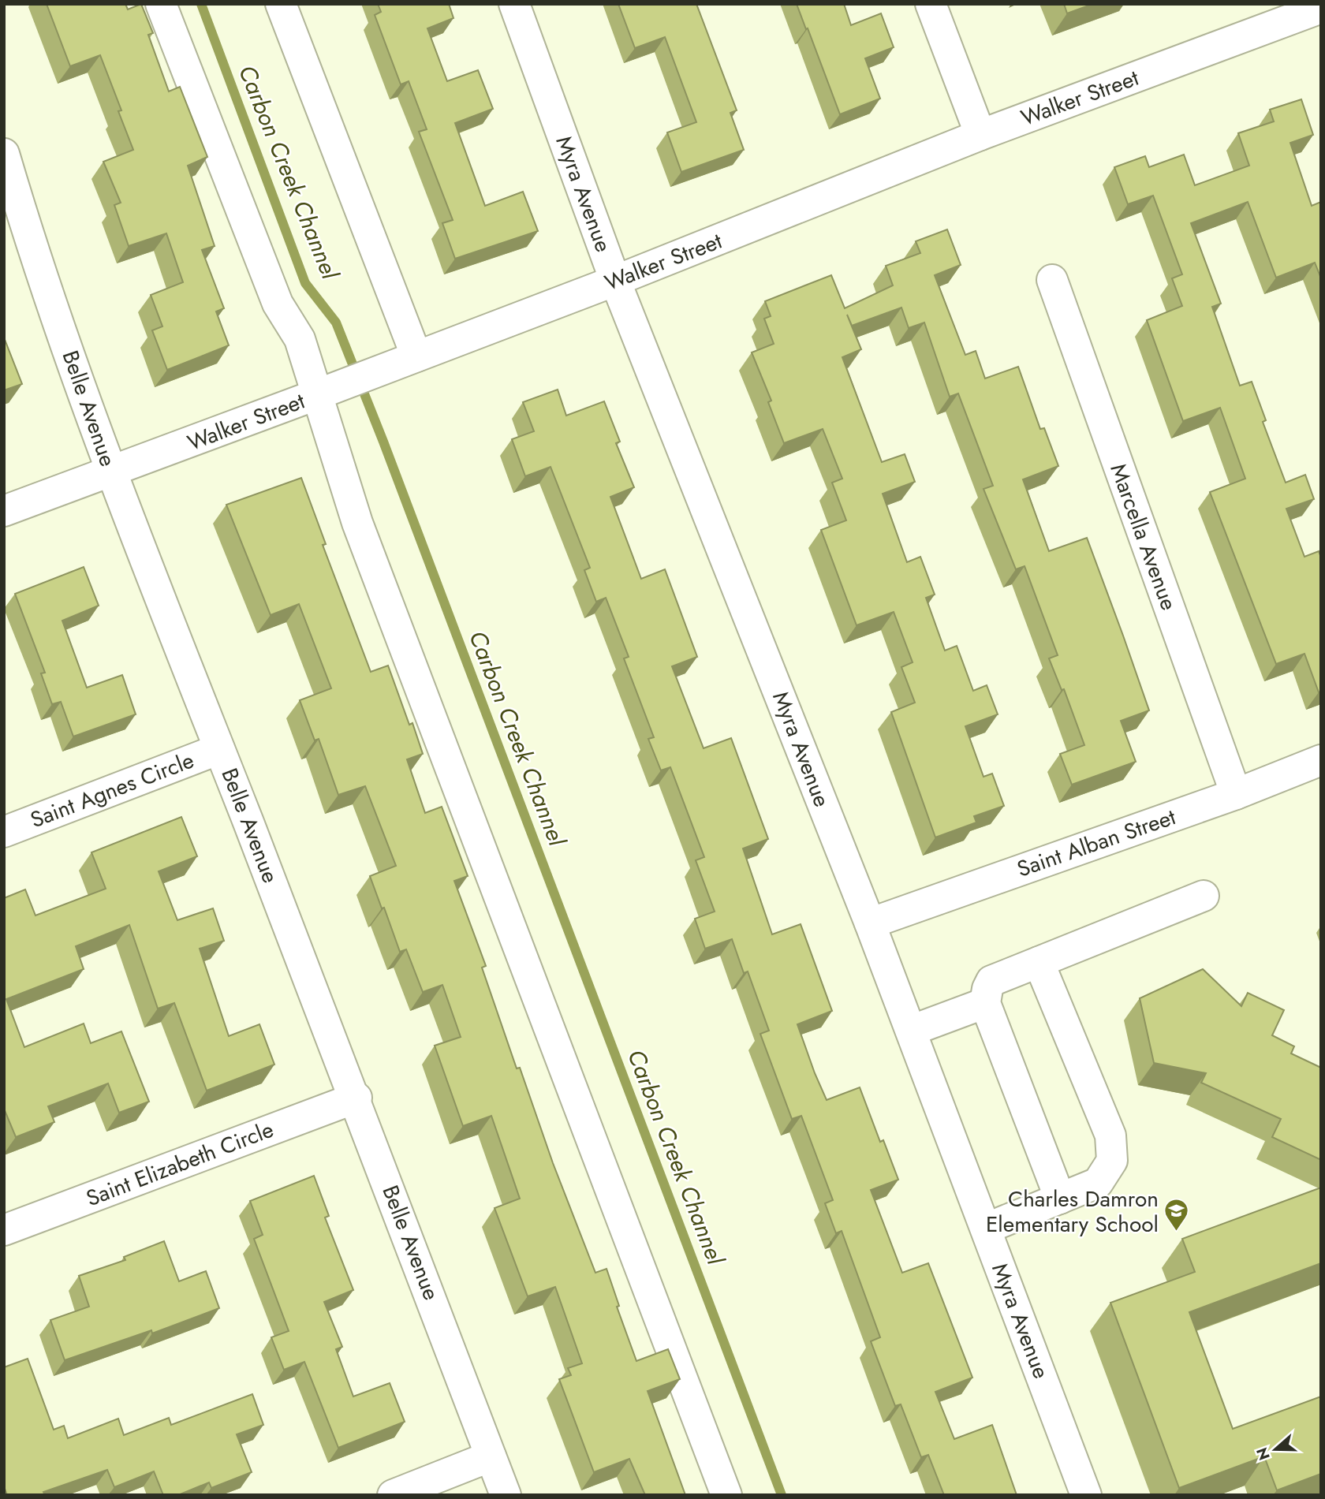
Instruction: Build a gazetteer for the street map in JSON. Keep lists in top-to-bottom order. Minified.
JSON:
{"streets":{"street":["Walker Street","Myra Avenue","Belle Avenue","Marcella Avenue","Saint Agnes Circle","Saint Alban Street","Saint Elizabeth Circle"]},"crossings":[["Walker Street","Myra Avenue"],["Walker Street","Belle Avenue"],["Myra Avenue","Saint Alban Street"],["Belle Avenue","Saint Agnes Circle"],["Belle Avenue","Saint Elizabeth Circle"],["Marcella Avenue","Saint Alban Street"]],"water":["Carbon Creek Channel"],"places":{"school or university":["Charles Damron Elementary School"]},"north":"left"}
